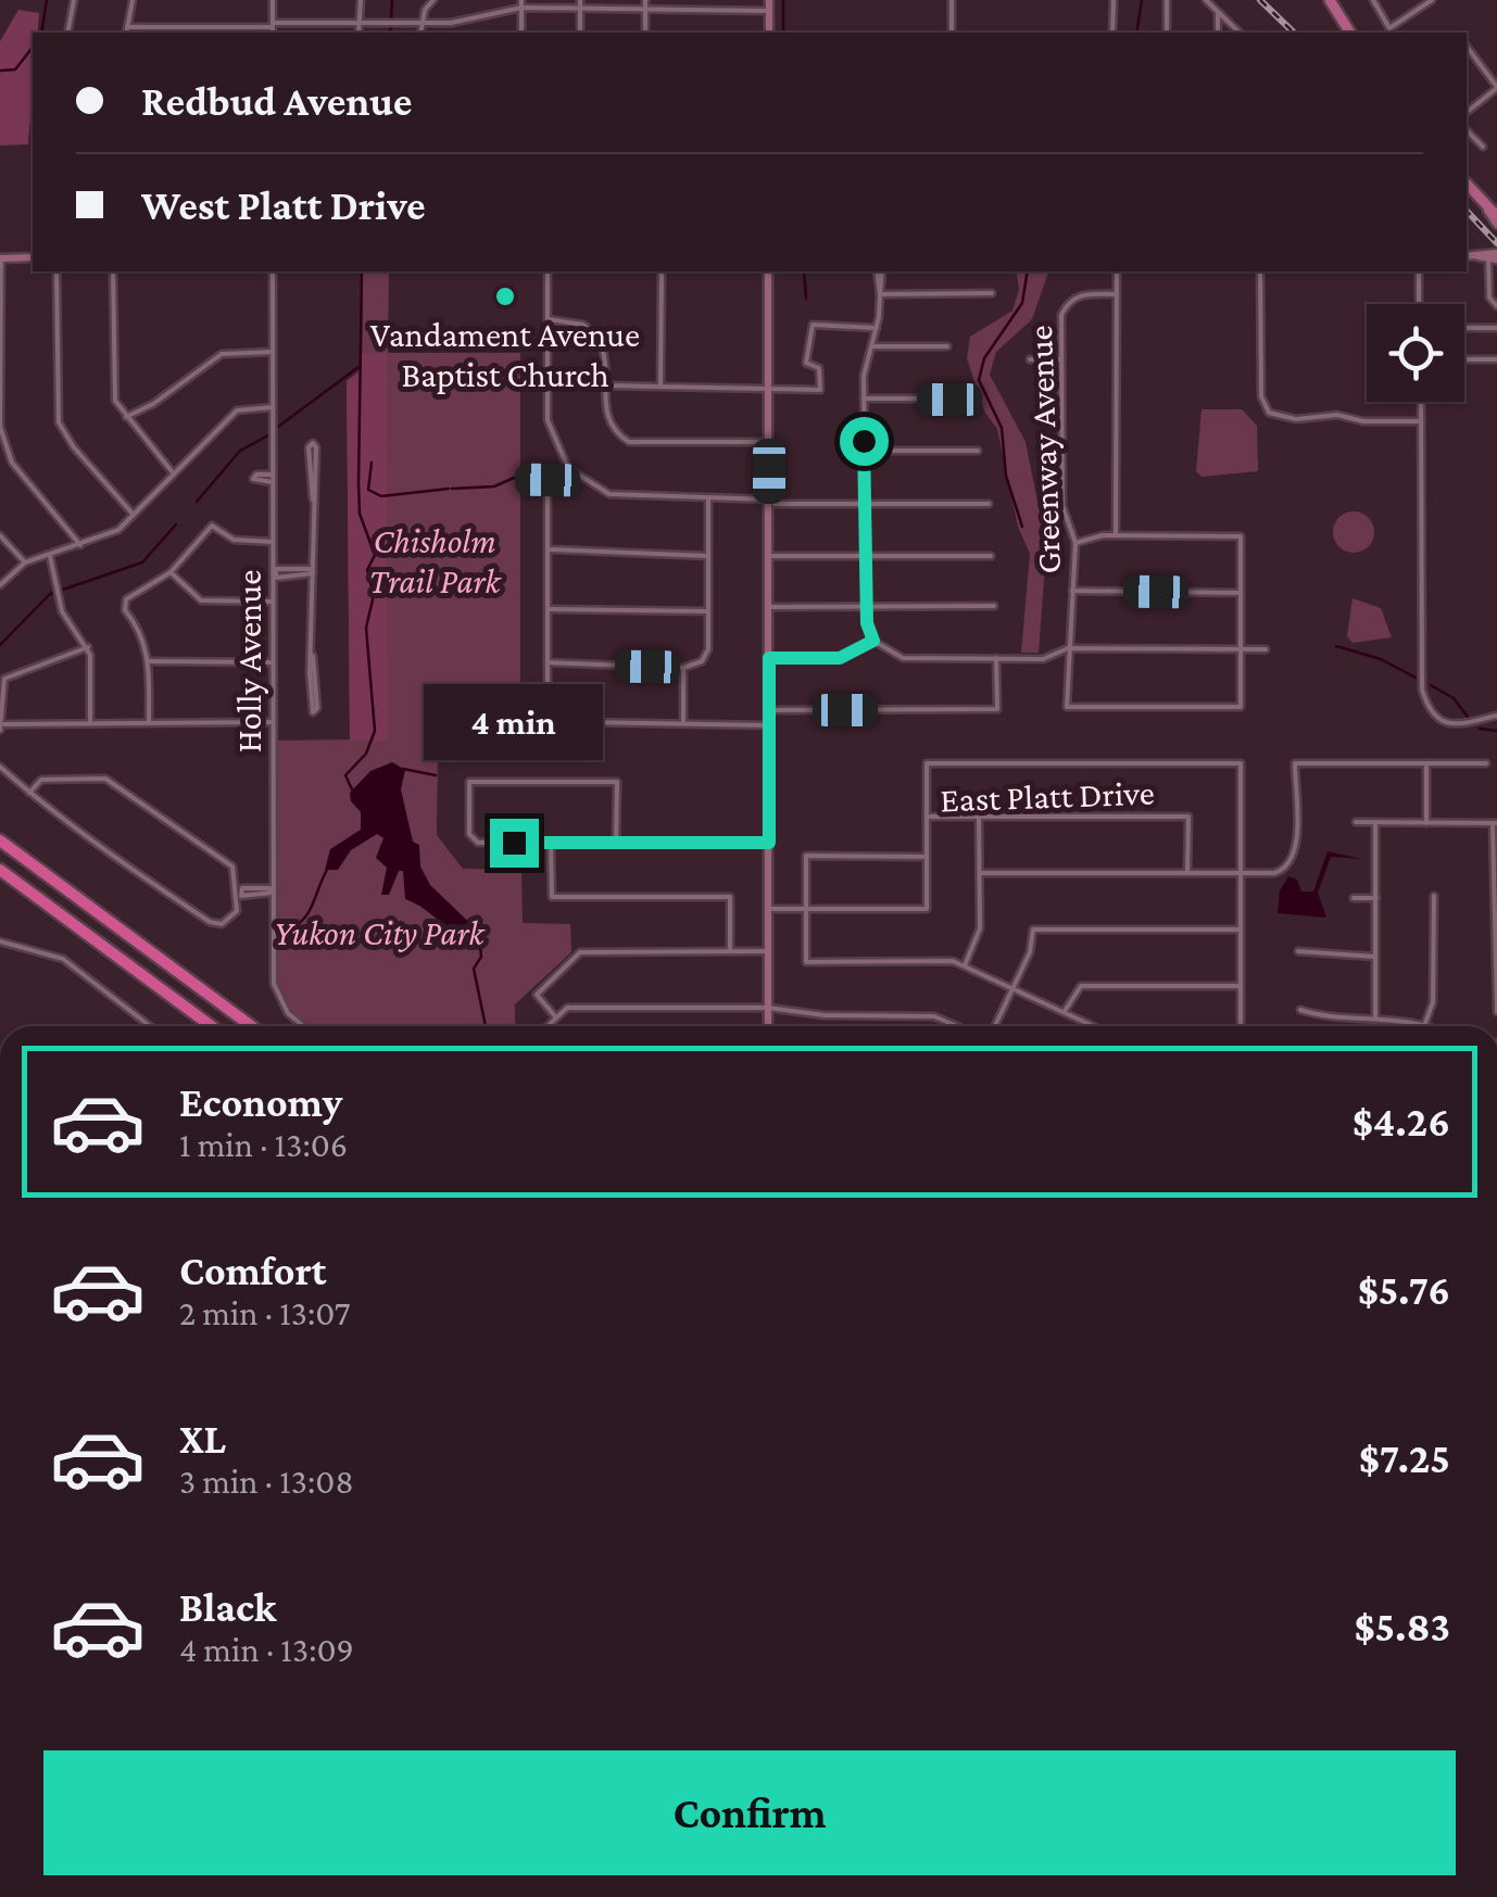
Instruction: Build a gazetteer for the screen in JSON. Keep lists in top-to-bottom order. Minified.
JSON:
{"streets":{"street":["Greenway Avenue","Holly Avenue","East Platt Drive"]},"parks":["Chisholm Trail Park","Yukon City Park"],"places":["Vandament Avenue Baptist Church"],"page":{"banner":["Redbud Avenue","West Platt Drive"],"bubble":"4 min","list":[{"name":"Economy","note":"1 min · 13:06","value":"$4.26"},{"name":"Comfort","note":"2 min · 13:07","value":"$5.76"},{"name":"XL","note":"3 min · 13:08","value":"$7.25"},{"name":"Black","note":"4 min · 13:09","value":"$5.83"}],"buttons":"Confirm"}}
